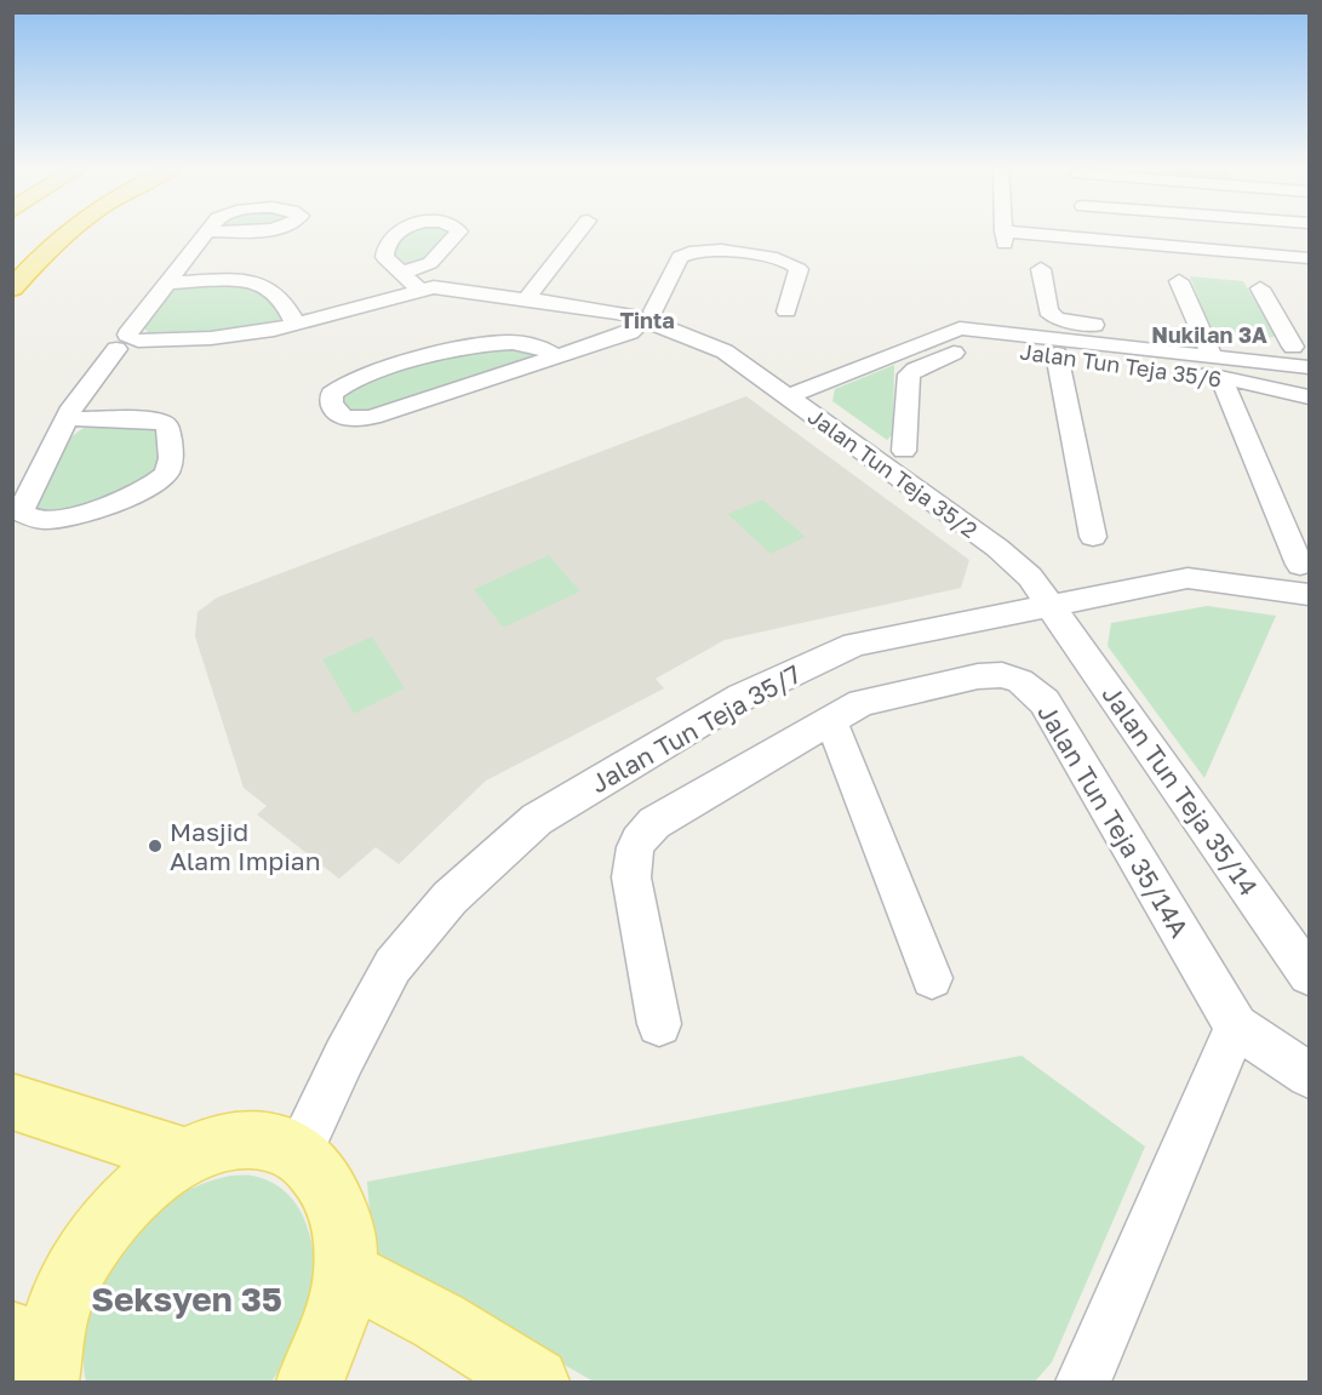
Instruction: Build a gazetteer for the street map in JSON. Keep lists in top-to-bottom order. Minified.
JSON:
{"streets":{"street":["Jalan Tun Teja 35/6","Jalan Tun Teja 35/2","Jalan Tun Teja 35/7","Jalan Tun Teja 35/14","Jalan Tun Teja 35/14A"]},"crossings":[["Jalan Tun Teja 35/2","Jalan Tun Teja 35/7"],["Jalan Tun Teja 35/2","Jalan Tun Teja 35/14"],["Jalan Tun Teja 35/7","Jalan Tun Teja 35/14"]],"districts":["Tinta","Nukilan 3A","Seksyen 35"],"places":["Masjid Alam Impian"]}
